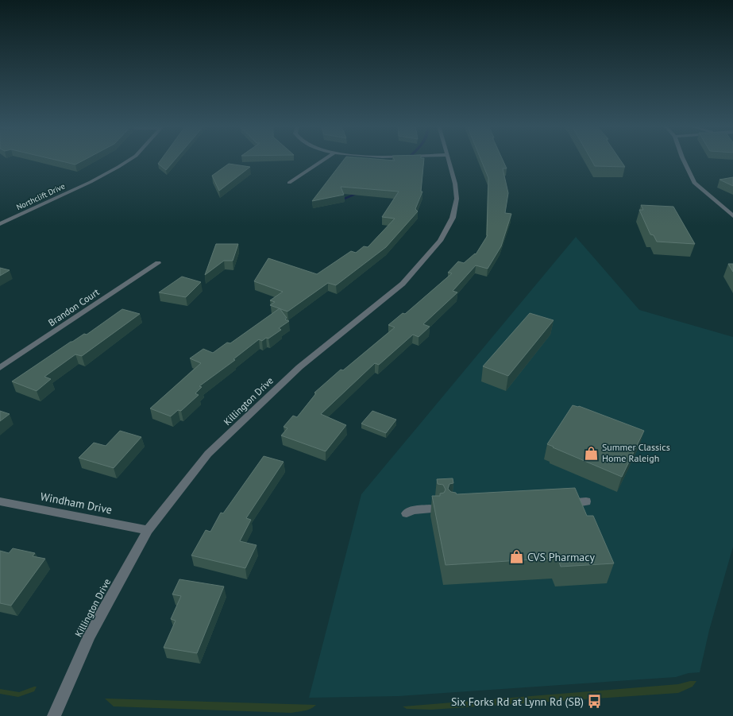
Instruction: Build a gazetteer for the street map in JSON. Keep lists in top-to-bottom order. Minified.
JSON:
{"streets":{"street":["Northclift Drive","Brandon Court","Killington Drive","Windham Drive"]},"crossings":[["Killington Drive","Windham Drive"]],"places":{"shop":["Summer Classics Home Raleigh","CVS Pharmacy"],"bus stop":["Six Forks Rd at Lynn Rd (SB)"]}}
